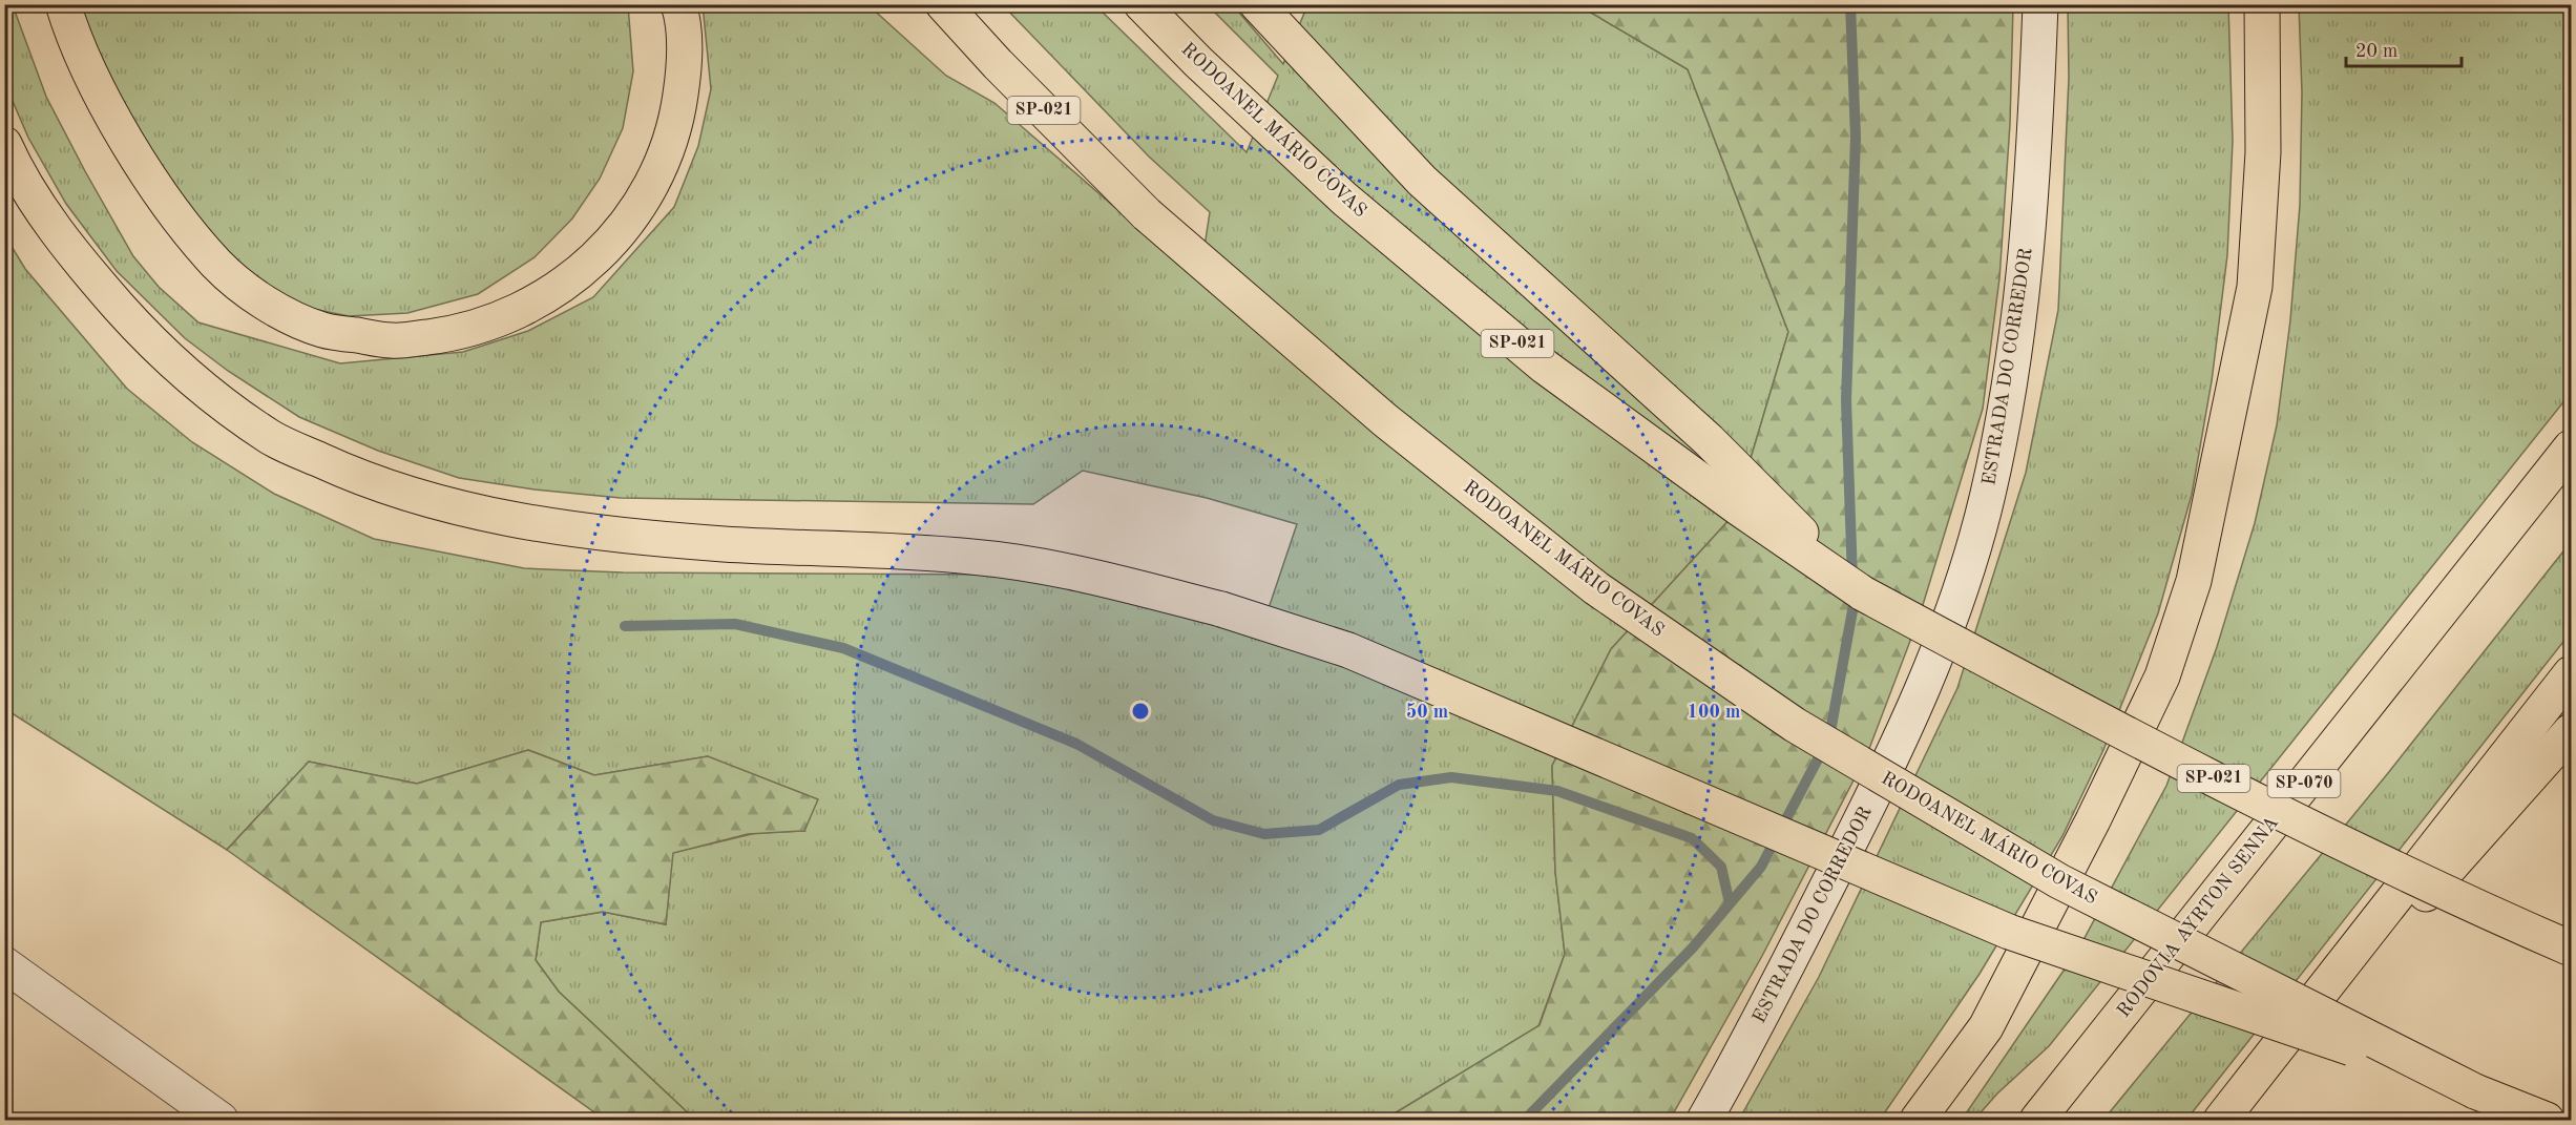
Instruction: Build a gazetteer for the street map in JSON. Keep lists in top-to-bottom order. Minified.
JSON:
{"streets":{"highway":["SP-021","RODOANEL MÁRIO COVAS","SP-070","RODOVIA AYRTON SENNA"],"street":["ESTRADA DO CORREDOR"]},"scale_bar":"20 m","rings":["50 m","100 m"]}
